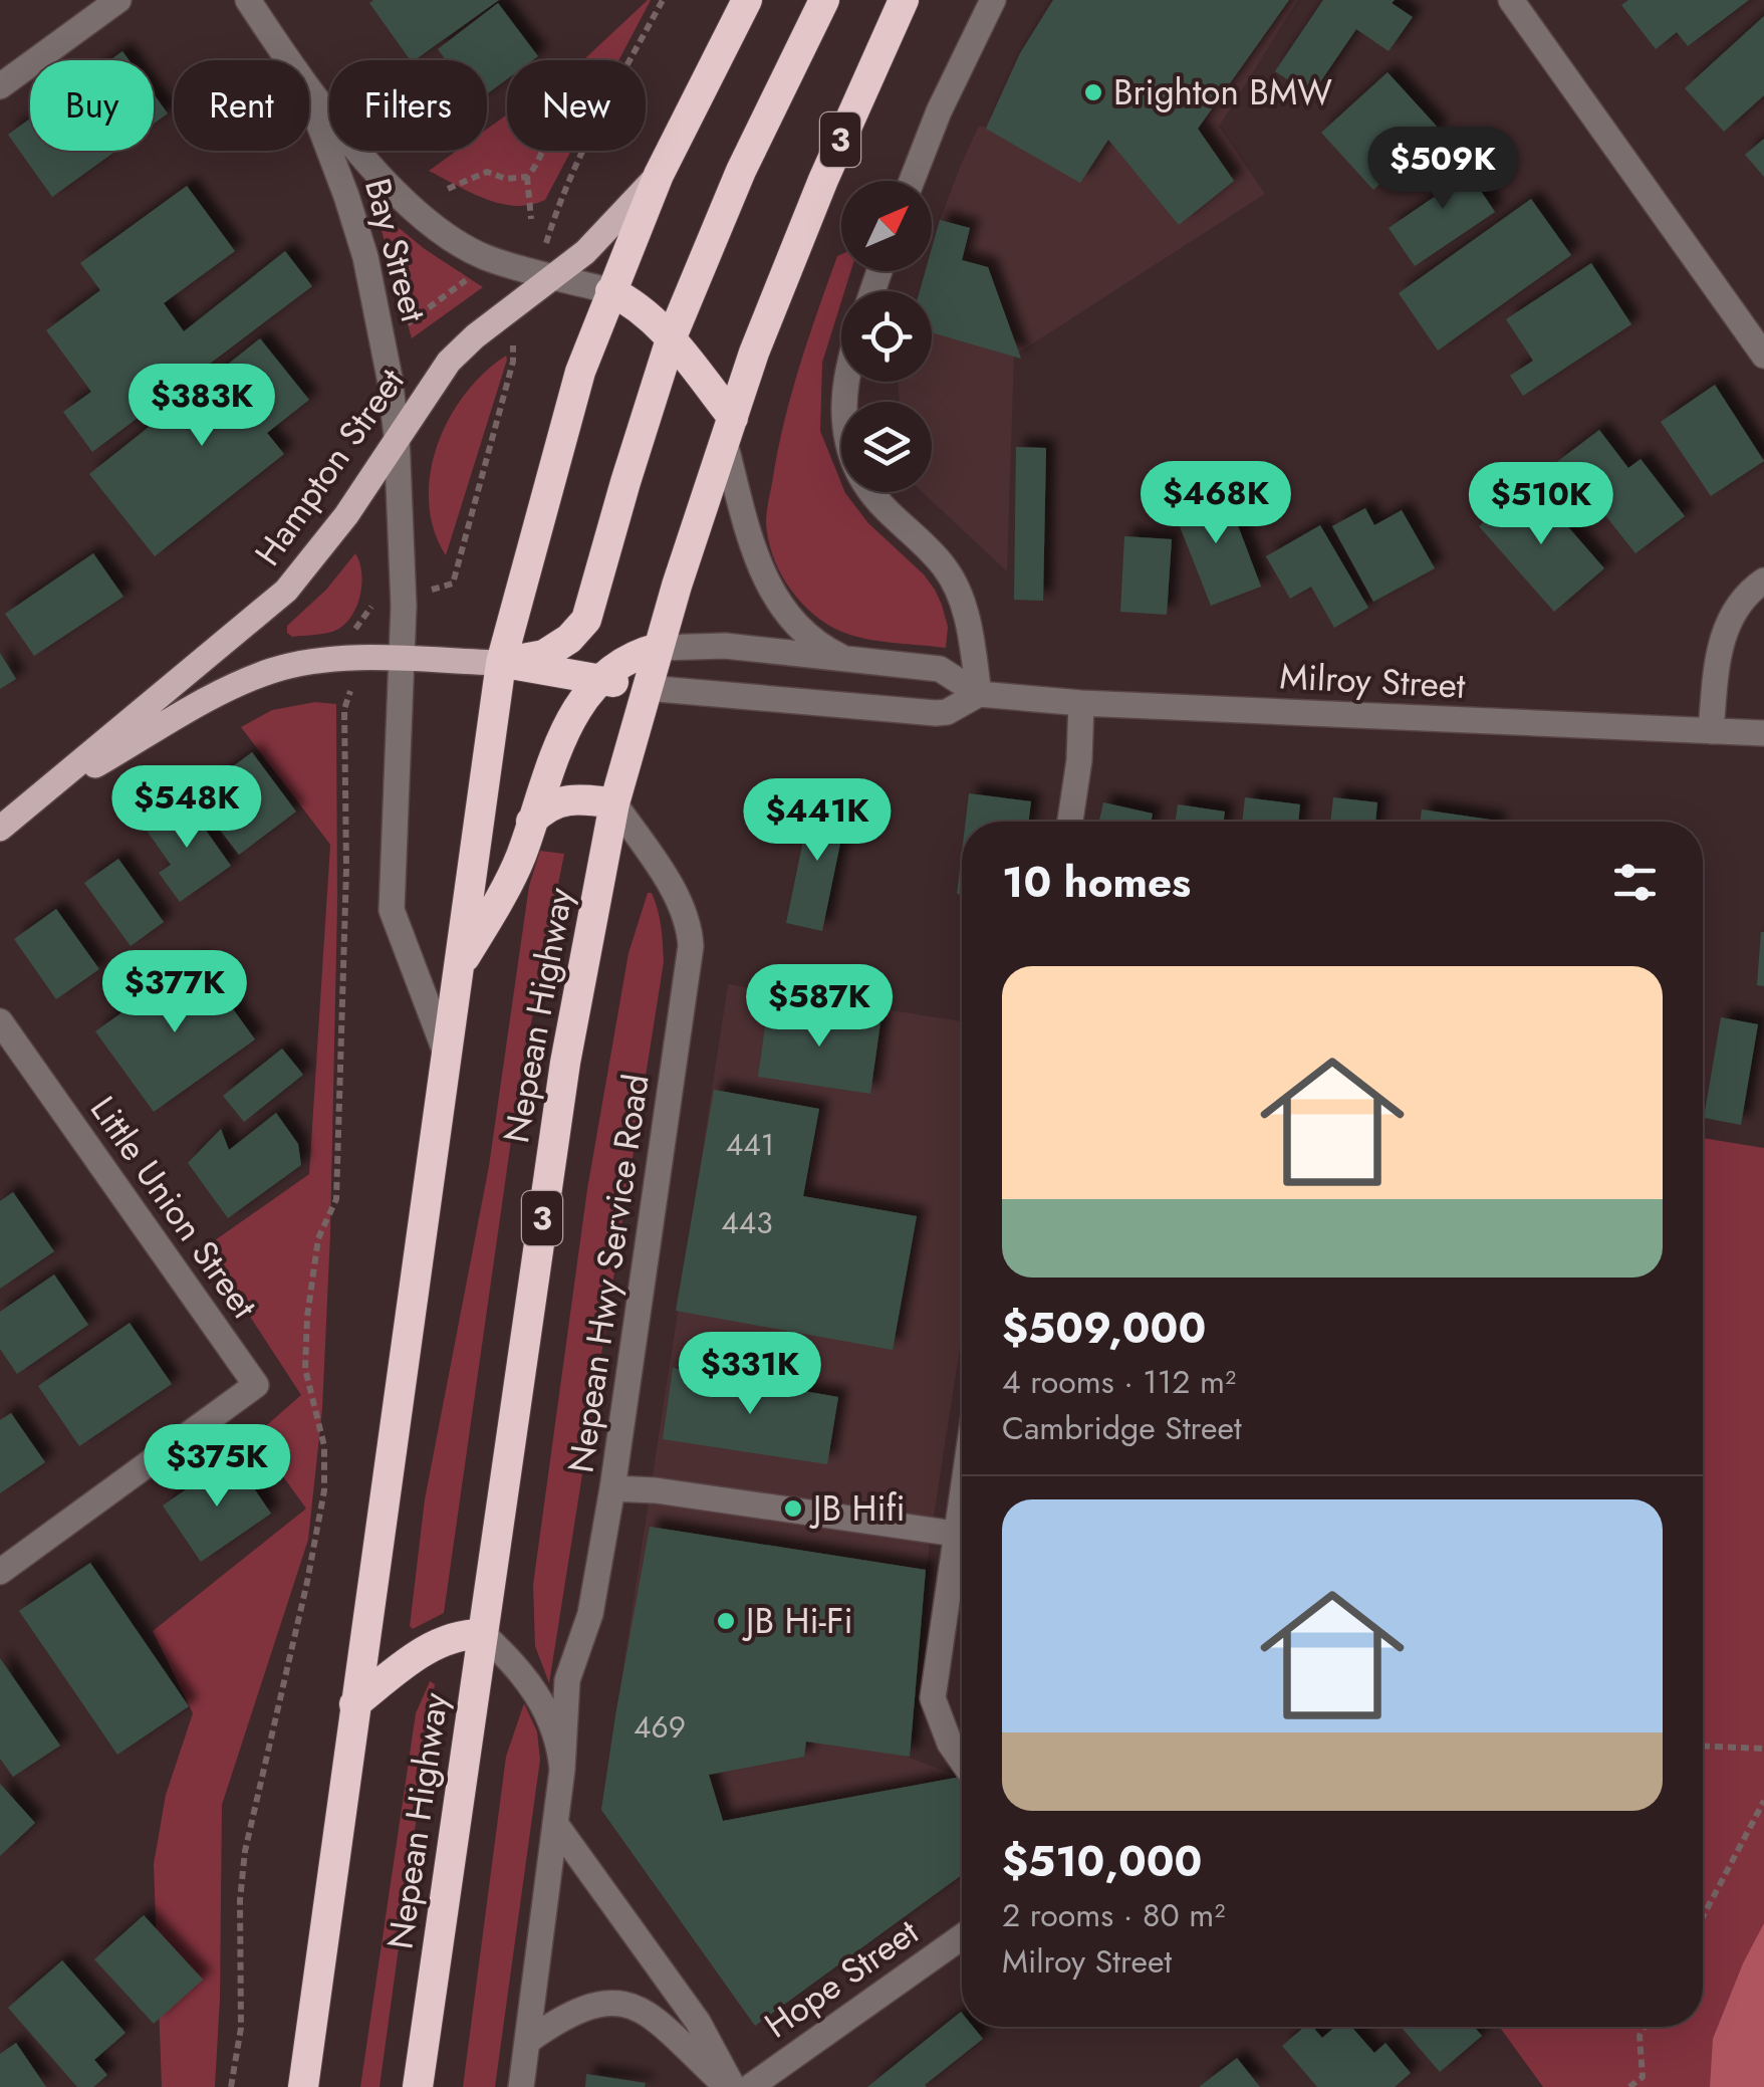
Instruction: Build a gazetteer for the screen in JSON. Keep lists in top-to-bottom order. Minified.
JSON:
{"streets":{"highway":["3","Nepean Highway"],"main road":["Hampton Street"],"street":["Bay Street","Milroy Street","Little Union Street","Nepean Hwy Service Road","Hope Street"]},"crossings":[["Bay Street","Hampton Street"],["Milroy Street","Nepean Highway"],["Nepean Highway","Nepean Hwy Service Road"]],"places":["Brighton BMW","JB Hifi","JB Hi-Fi"],"house_numbers":["441","443","469"],"north":"top right","page":{"chip":["Buy","Rent","Filters","New"],"price":["$509K","$383K","$468K","$510K","$548K","$441K","$377K","$587K","$331K","$375K"],"heading":"10 homes","list":[{"name":"$509,000","note":"4 rooms · 112 m² · Cambridge Street"},{"name":"$510,000","note":"2 rooms · 80 m² · Milroy Street"}]}}
